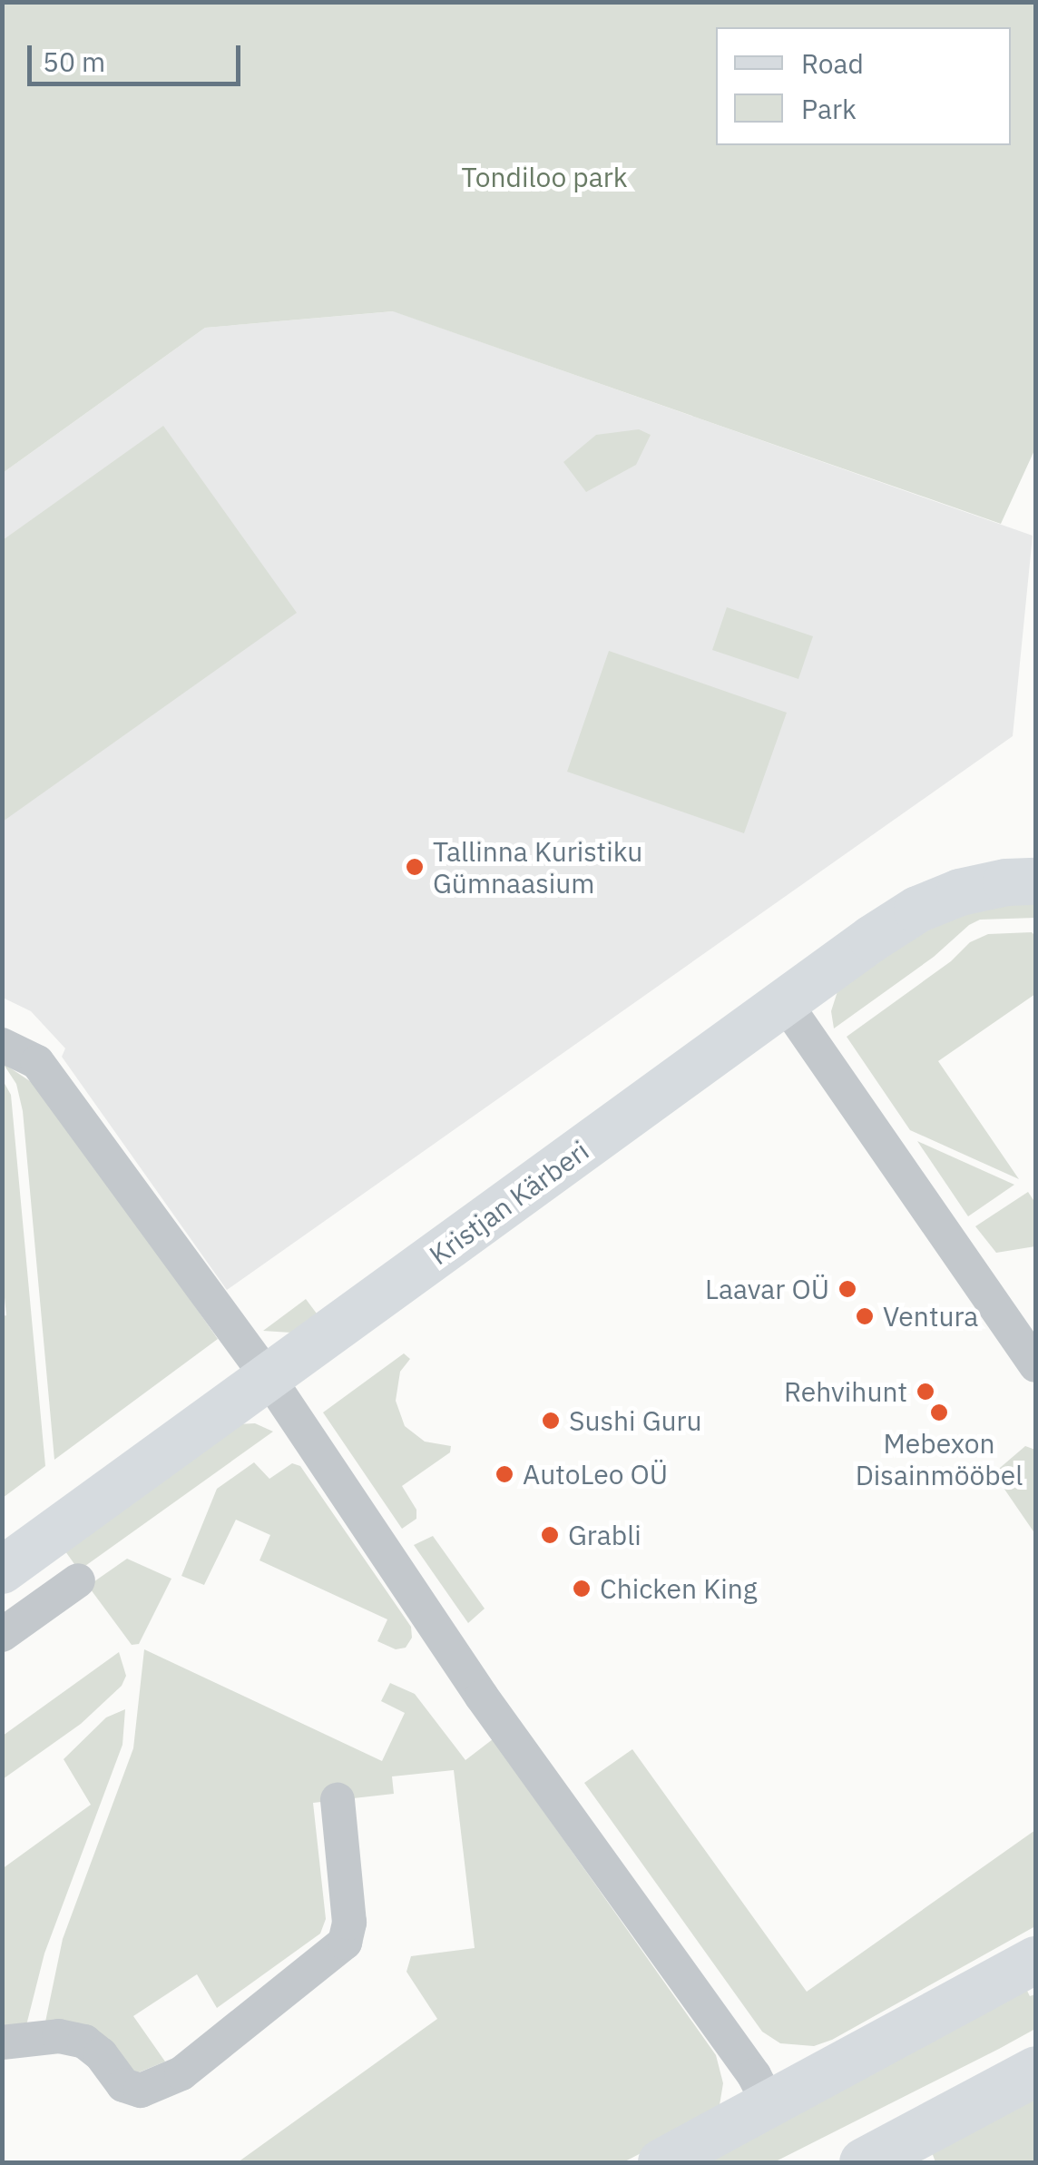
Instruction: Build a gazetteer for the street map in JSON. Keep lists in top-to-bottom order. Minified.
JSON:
{"streets":{"street":["Kristjan Kärberi"]},"parks":["Tondiloo park"],"places":["Tallinna Kuristiku Gümnaasium","Laavar OÜ","Ventura","Rehvihunt","Mebexon Disainmööbel","Sushi Guru","AutoLeo OÜ","Grabli","Chicken King"],"legend":["Road","Park"],"scale_bar":"50 m"}
